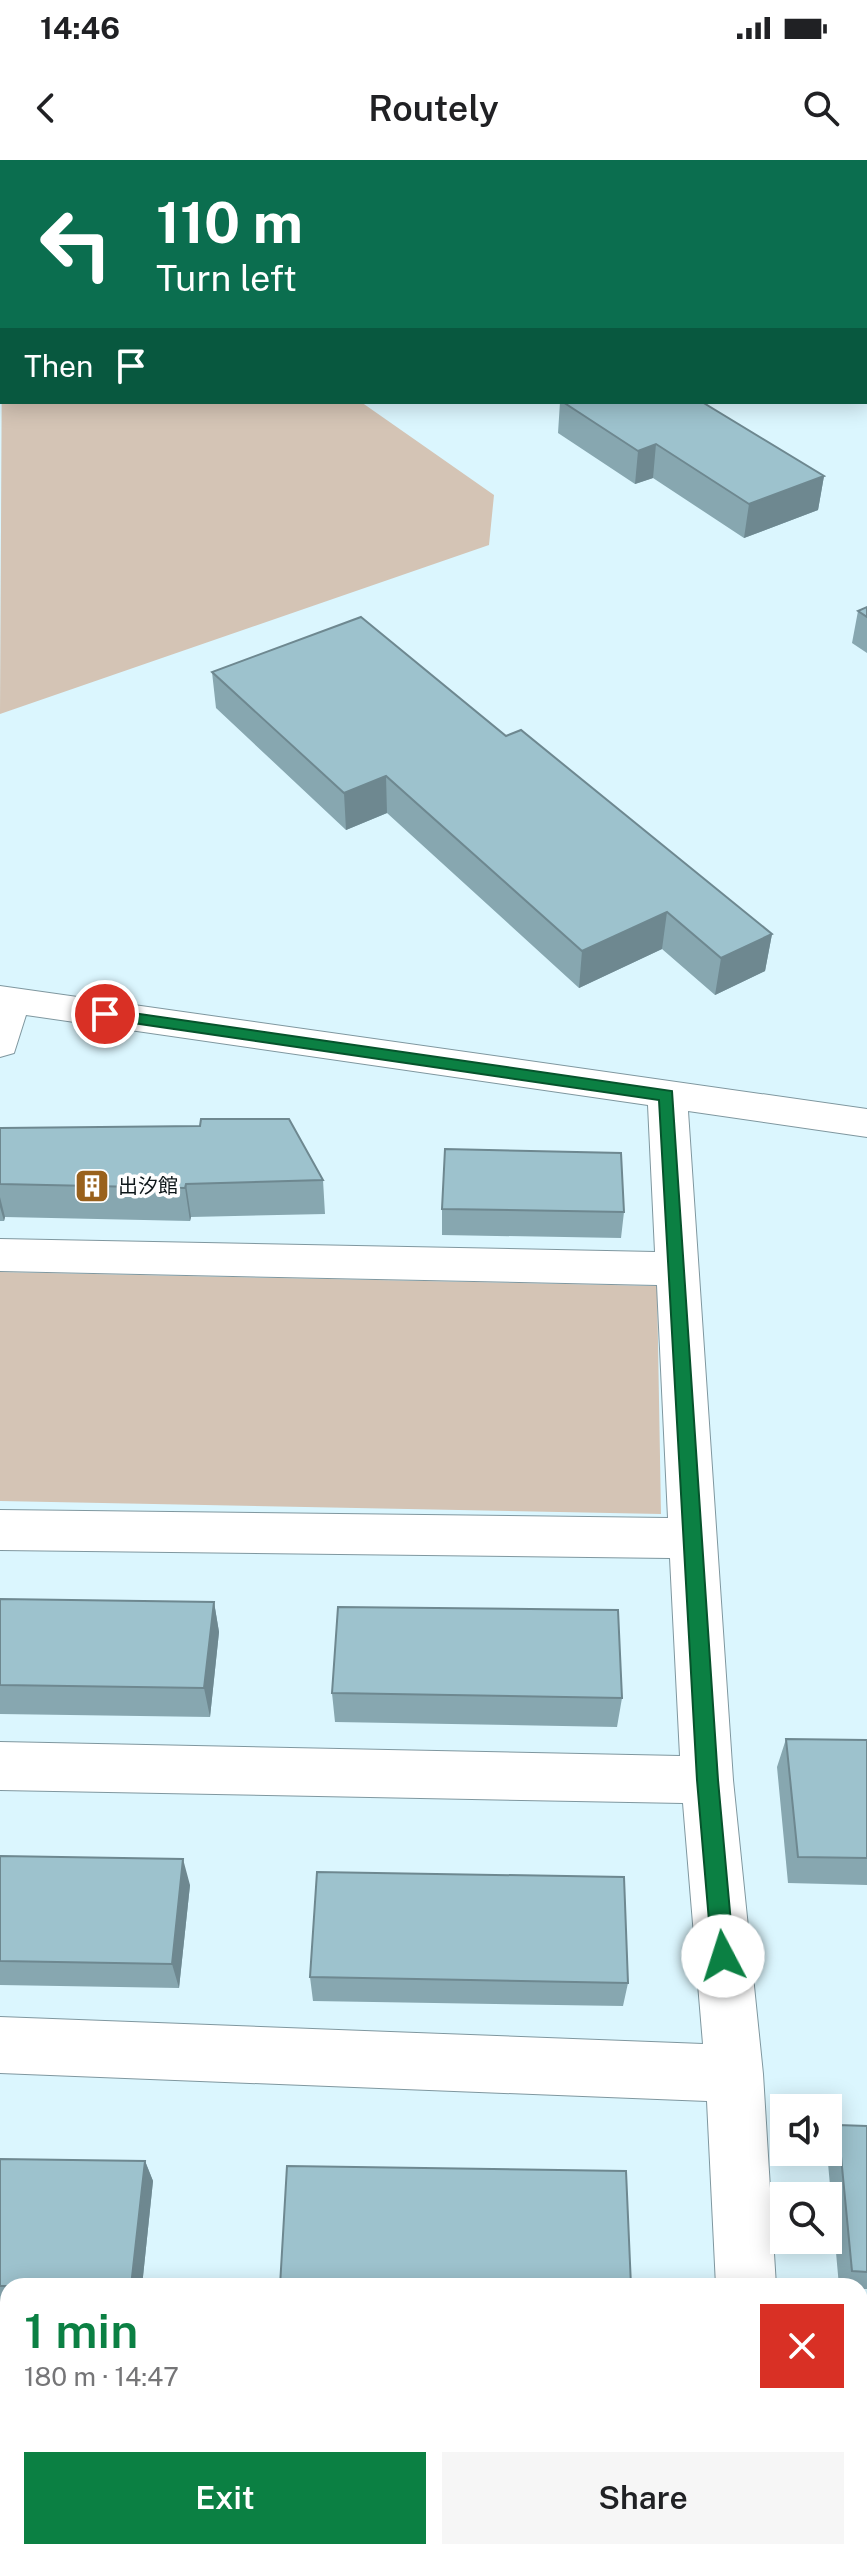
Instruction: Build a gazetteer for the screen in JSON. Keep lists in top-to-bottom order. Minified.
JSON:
{"places":{"building":["出汐館"]},"page":{"status":"14:46","header":"Routely","turn":["110 m","Turn left"],"then":"Then","heading":["1 min","180 m · 14:47"],"buttons":["Exit","Share"]}}
